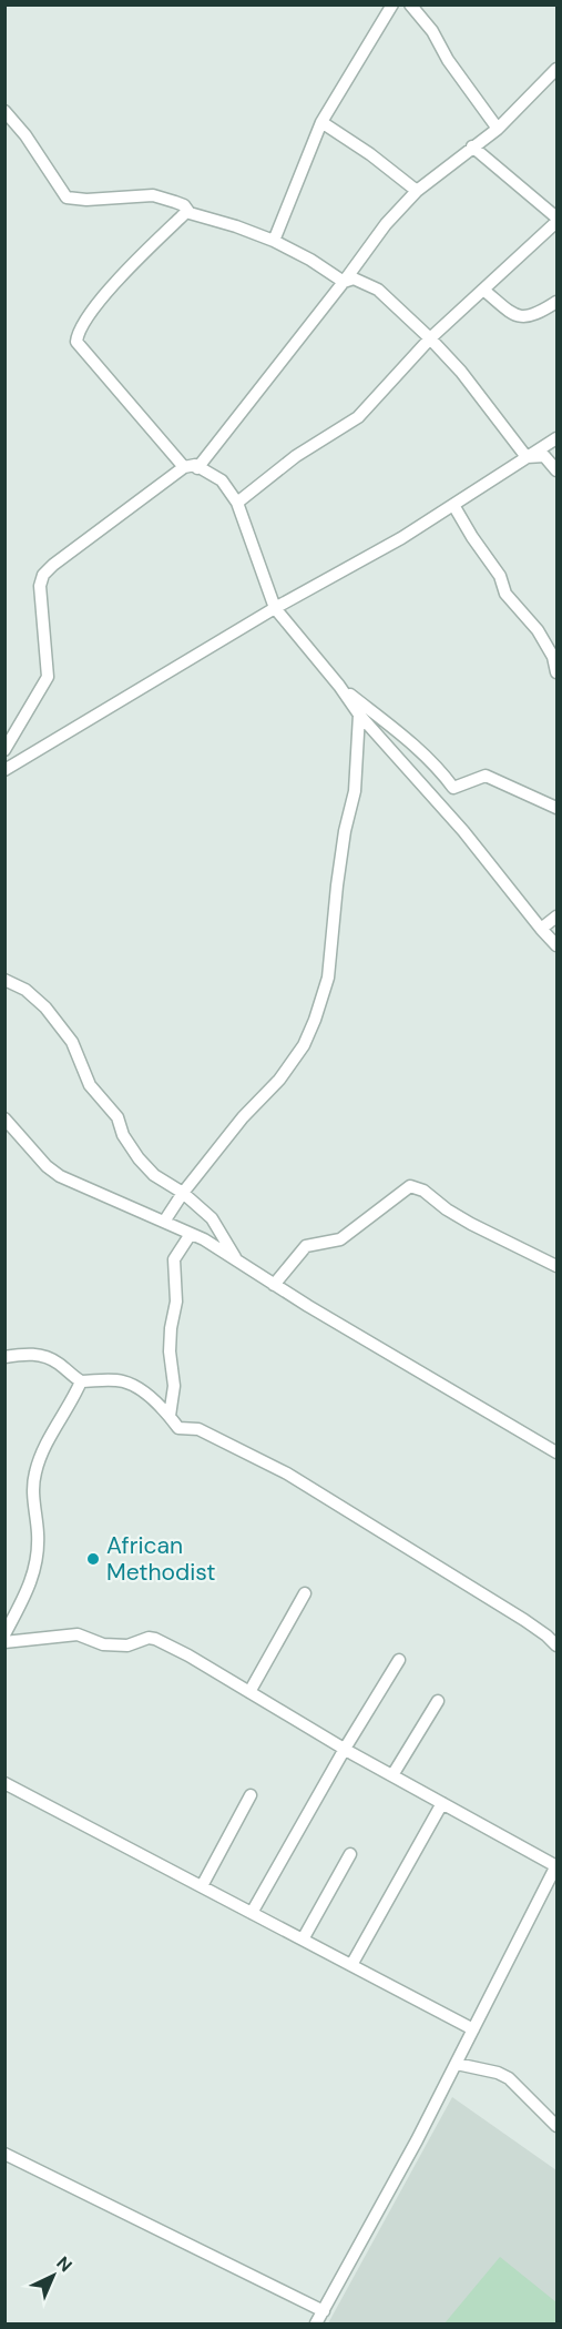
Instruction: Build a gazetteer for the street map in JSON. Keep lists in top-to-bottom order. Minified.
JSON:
{"places":["African Methodist"],"north":"top right"}
